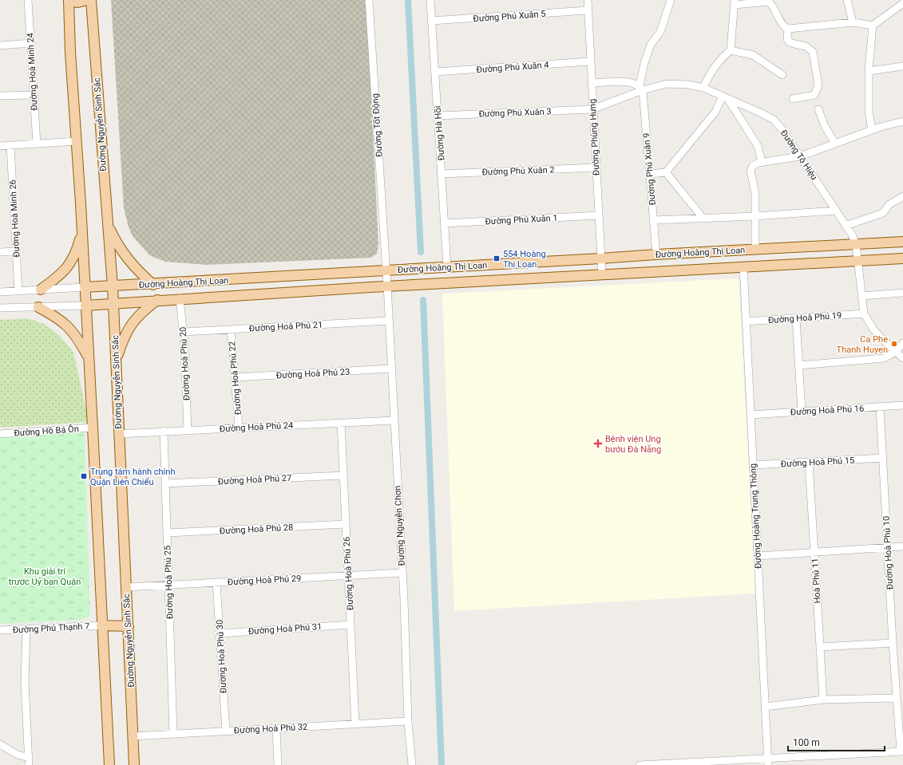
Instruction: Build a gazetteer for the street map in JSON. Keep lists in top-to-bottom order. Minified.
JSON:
{"streets":{"main road":["Đường Nguyễn Sinh Sắc","Đường Hoàng Thị Loan"],"street":["Đường Phú Xuân 5","Đường Phú Xuân 4","Đường Hoà Minh 24","Đường Phú Xuân 3","Đường Tốt Động","Đường Hà Hồi","Đường Phùng Hưng","Đường Tô Hiệu","Đường Phú Xuân 9","Đường Phú Xuân 2","Đường Hoà Minh 26","Đường Phú Xuân 1","Đường Hoà Phú 19","Đường Hoà Phú 21","Đường Hoà Phú 20","Đường Hoà Phú 23","Đường Hoà Phú 22","Đường Hoà Phú 16","Đường Hoà Phú 24","Đường Hồ Bá Ôn","Đường Hoà Phú 15","Đường Hoà Phú 27","Đường Hoàng Trung Thông","Đường Nguyễn Chơn","Đường Hoà Phú 28","Đường Hoà Phú 10","Đường Hoà Phú 26","Đường Hoà Phú 29","Hoà Phú 11","Đường Hoà Phú 25","Đường Phú Thạnh 7","Đường Hoà Phú 31","Đường Hoà Phú 30","Đường Hoà Phú 32"]},"crossings":[["Đường Phú Xuân 5","Đường Hà Hồi"],["Đường Phú Xuân 5","Đường Phùng Hưng"],["Đường Phú Xuân 4","Đường Hà Hồi"],["Đường Phú Xuân 4","Đường Phùng Hưng"],["Đường Phú Xuân 3","Đường Hà Hồi"],["Đường Phú Xuân 3","Đường Phùng Hưng"],["Đường Phú Xuân 3","Đường Tô Hiệu"],["Đường Nguyễn Sinh Sắc","Đường Hoàng Thị Loan"],["Đường Nguyễn Sinh Sắc","Đường Hoà Phú 24"],["Đường Nguyễn Sinh Sắc","Đường Hoà Phú 29"],["Đường Nguyễn Sinh Sắc","Đường Hoà Phú 32"],["Đường Tốt Động","Đường Hoàng Thị Loan"],["Đường Tốt Động","Đường Nguyễn Chơn"],["Đường Hà Hồi","Đường Phú Xuân 2"],["Đường Hà Hồi","Đường Phú Xuân 1"],["Đường Hà Hồi","Đường Hoàng Thị Loan"],["Đường Phùng Hưng","Đường Tô Hiệu"],["Đường Phùng Hưng","Đường Phú Xuân 2"],["Đường Phùng Hưng","Đường Phú Xuân 1"],["Đường Phùng Hưng","Đường Hoàng Thị Loan"],["Đường Tô Hiệu","Đường Phú Xuân 9"],["Đường Tô Hiệu","Đường Hoàng Thị Loan"],["Đường Tô Hiệu","Đường Hoà Phú 19"],["Đường Phú Xuân 9","Đường Hoàng Thị Loan"],["Đường Hoà Minh 26","Đường Hoàng Thị Loan"],["Đường Hoàng Thị Loan","Đường Hoà Phú 20"],["Đường Hoàng Thị Loan","Đường Hoàng Trung Thông"],["Đường Hoàng Thị Loan","Đường Nguyễn Chơn"],["Đường Hoà Phú 19","Đường Hoàng Trung Thông"],["Đường Hoà Phú 21","Đường Hoà Phú 20"],["Đường Hoà Phú 21","Đường Hoà Phú 22"],["Đường Hoà Phú 21","Đường Nguyễn Chơn"],["Đường Hoà Phú 20","Đường Hoà Phú 24"],["Đường Hoà Phú 23","Đường Hoà Phú 22"],["Đường Hoà Phú 23","Đường Nguyễn Chơn"],["Đường Hoà Phú 22","Đường Hoà Phú 24"],["Đường Hoà Phú 16","Đường Hoàng Trung Thông"],["Đường Hoà Phú 16","Đường Hoà Phú 10"],["Đường Hoà Phú 24","Đường Nguyễn Chơn"],["Đường Hoà Phú 24","Đường Hoà Phú 26"],["Đường Hoà Phú 24","Đường Hoà Phú 25"],["Đường Hoà Phú 15","Đường Hoàng Trung Thông"],["Đường Hoà Phú 15","Đường Hoà Phú 10"],["Đường Hoà Phú 15","Hoà Phú 11"],["Đường Hoà Phú 27","Đường Hoà Phú 26"],["Đường Hoà Phú 27","Đường Hoà Phú 25"],["Đường Nguyễn Chơn","Đường Hoà Phú 29"],["Đường Nguyễn Chơn","Đường Hoà Phú 32"],["Đường Hoà Phú 28","Đường Hoà Phú 26"],["Đường Hoà Phú 28","Đường Hoà Phú 25"],["Đường Hoà Phú 26","Đường Hoà Phú 29"],["Đường Hoà Phú 26","Đường Hoà Phú 31"],["Đường Hoà Phú 26","Đường Hoà Phú 32"],["Đường Hoà Phú 29","Đường Hoà Phú 25"],["Đường Hoà Phú 29","Đường Hoà Phú 30"],["Đường Hoà Phú 25","Đường Hoà Phú 32"],["Đường Hoà Phú 31","Đường Hoà Phú 30"],["Đường Hoà Phú 30","Đường Hoà Phú 32"]],"parks":["Khu giải trí trước Uỷ ban Quận"],"places":{"transit":["554 Hoàng Thị Loan","Trung tâm hành chính Quận Liên Chiểu"],"other":["Ca Phe Thanh Huyen"],"health":["Bệnh viện Ung bướu Đà Nẵng"]},"scale_bar":"100 m"}
